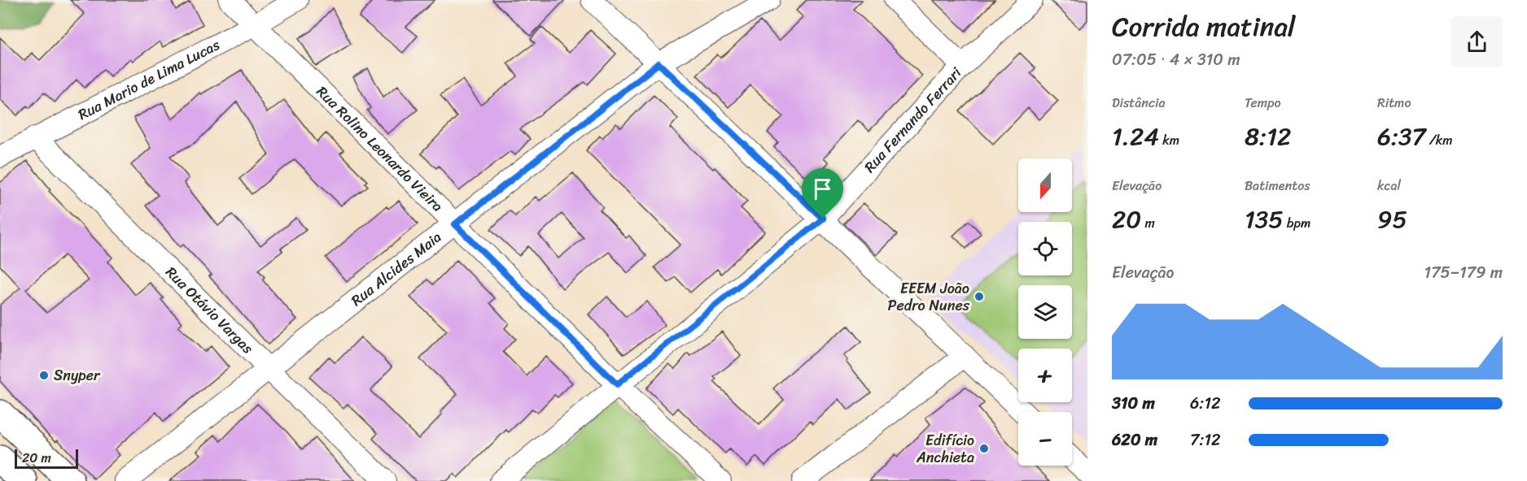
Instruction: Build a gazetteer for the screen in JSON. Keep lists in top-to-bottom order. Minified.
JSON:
{"streets":{"street":["Rua Mario de Lima Lucas","Rua Fernando Ferrari","Rua Rolino Leonardo Vieira","Rua Alcides Maia","Rua Otávio Vargas"]},"crossings":[["Rua Mario de Lima Lucas","Rua Rolino Leonardo Vieira"],["Rua Mario de Lima Lucas","Rua Otávio Vargas"],["Rua Fernando Ferrari","Rua Rolino Leonardo Vieira"],["Rua Rolino Leonardo Vieira","Rua Alcides Maia"],["Rua Alcides Maia","Rua Otávio Vargas"]],"places":["EEEM João Pedro Nunes","Snyper","Edifício Anchieta"],"scale_bar":"20 m","north":"bottom","page":{"heading":["Corrida matinal","07:05 · 4 × 310 m"],"stats":[["Distância","1.24 km"],["Tempo","8:12"],["Ritmo","6:37 /km"],["Elevação","20 m"],["Batimentos","135 bpm"],["kcal","95"]],"map_buttons":["+","−"],"chart":["Elevação","175–179 m"],"list":[{"name":"310 m","note":"6:12"},{"name":"620 m","note":"7:12"}],"scale":"20 m"}}
